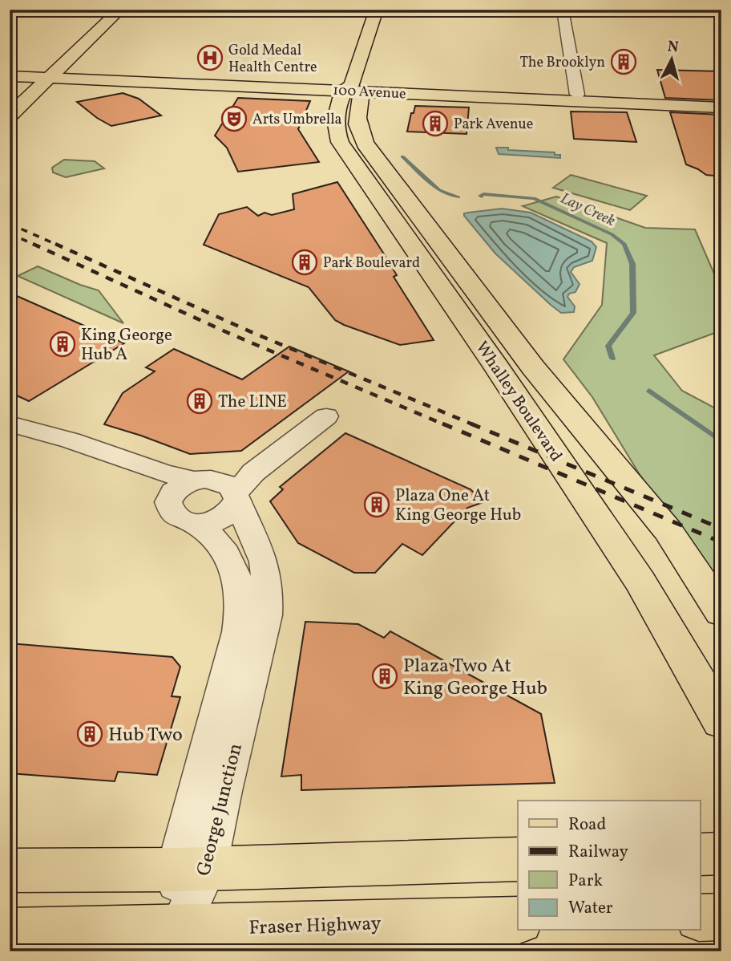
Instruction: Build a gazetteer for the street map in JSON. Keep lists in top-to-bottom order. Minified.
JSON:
{"streets":{"main road":["100 Avenue","Whalley Boulevard","Fraser Highway"],"street":["George Junction"]},"crossings":[["100 Avenue","Whalley Boulevard"],["George Junction","Fraser Highway"]],"water":["Lay Creek"],"places":{"hospital":["Gold Medal Health Centre"],"building":["The Brooklyn","Park Avenue","Park Boulevard","King George Hub A","The LINE","Plaza One At King George Hub","Plaza Two At King George Hub","Hub Two"],"theatre":["Arts Umbrella"]},"legend":["Road","Railway","Park","Water"],"north":"top"}
